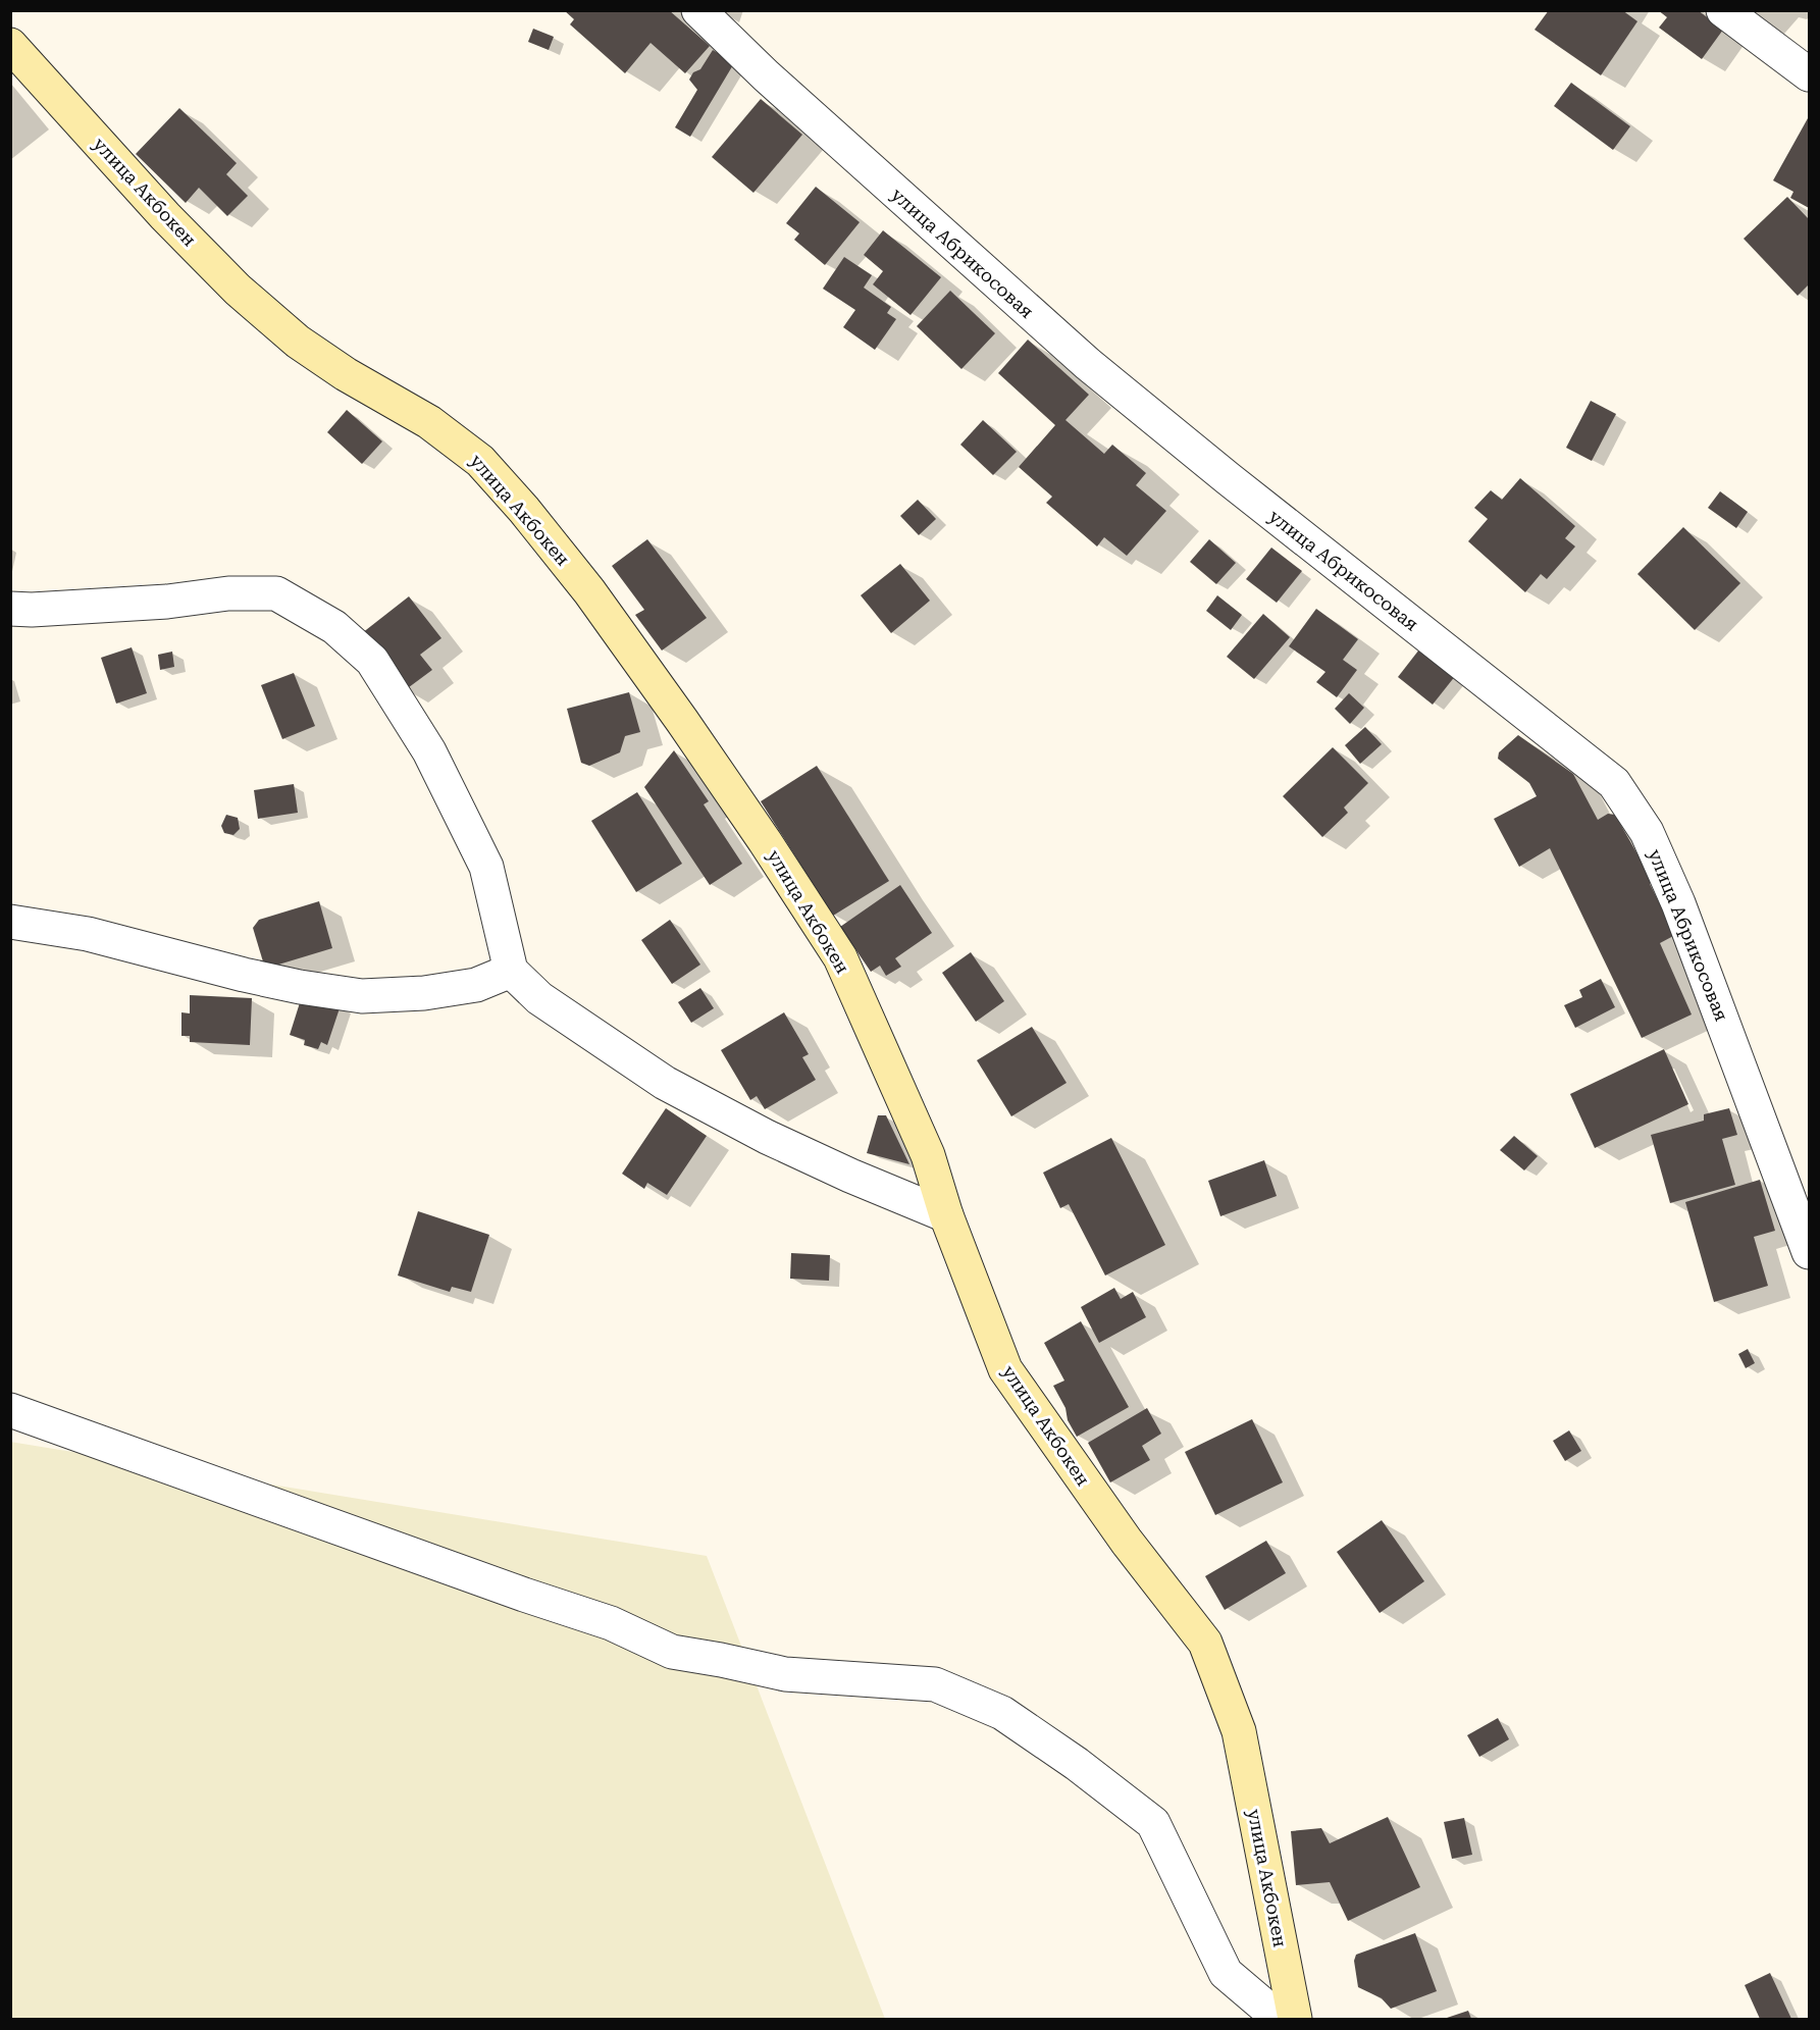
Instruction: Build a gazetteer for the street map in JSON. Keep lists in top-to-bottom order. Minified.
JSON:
{"streets":{"street":["улица Акбокен","улица Абрикосовая"]}}
